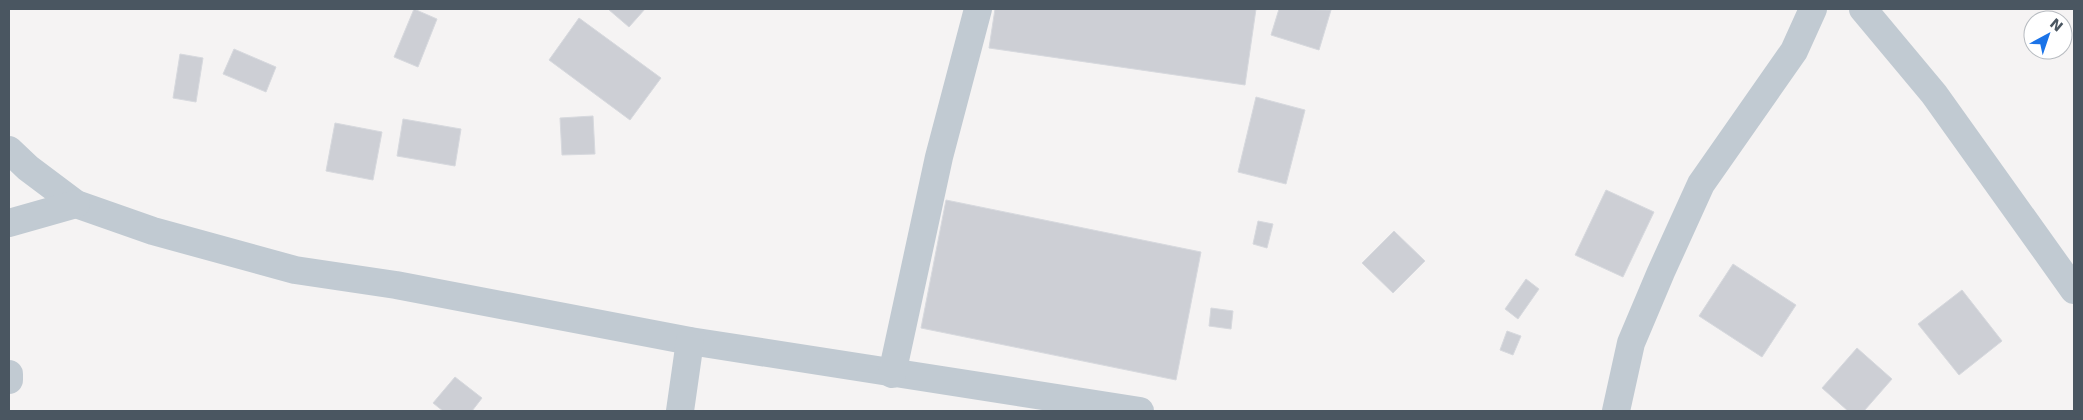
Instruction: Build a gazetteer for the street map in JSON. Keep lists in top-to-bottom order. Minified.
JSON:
{"north":"top right"}
